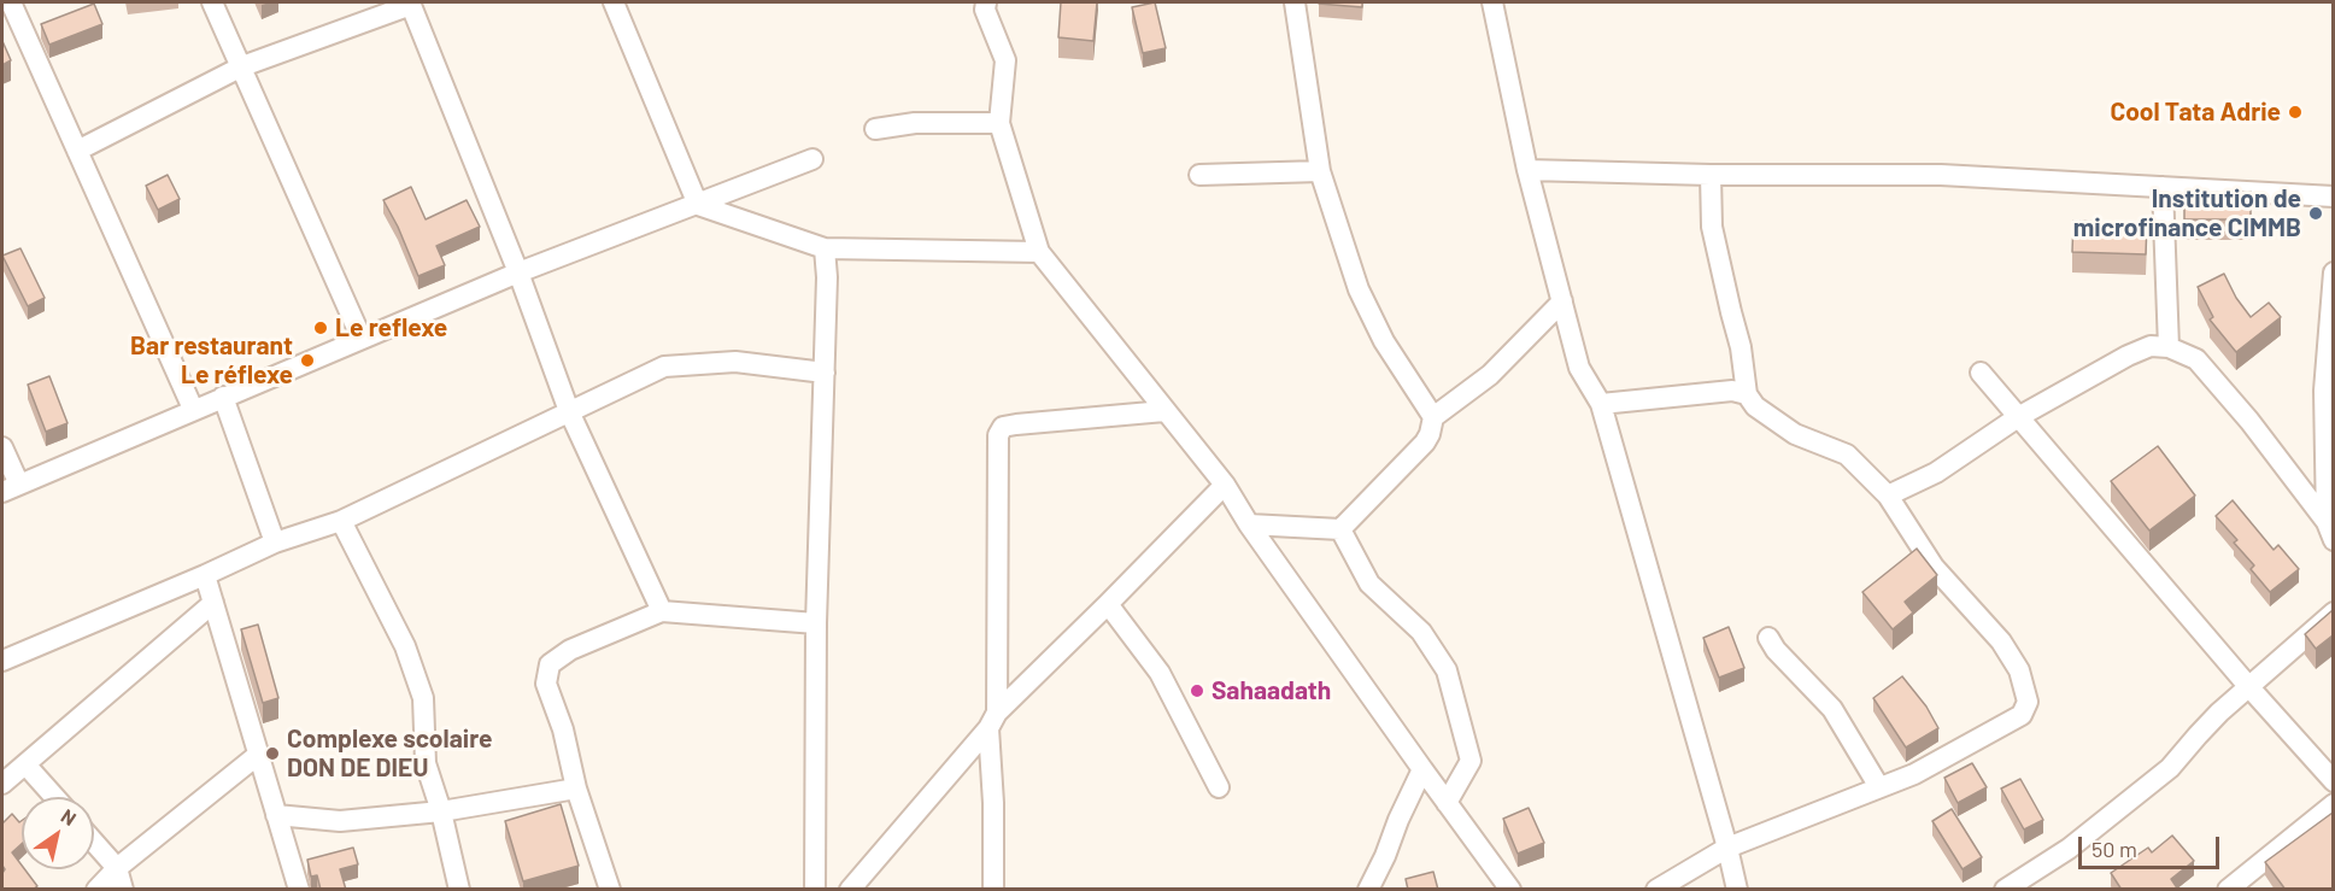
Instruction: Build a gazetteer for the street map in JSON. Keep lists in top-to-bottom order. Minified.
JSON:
{"places":["Cool Tata Adrie","Institution de microfinance CIMMB","Le reflexe","Bar restaurant Le réflexe","Sahaadath","Complexe scolaire DON DE DIEU"],"scale_bar":"50 m","north":"top right"}
